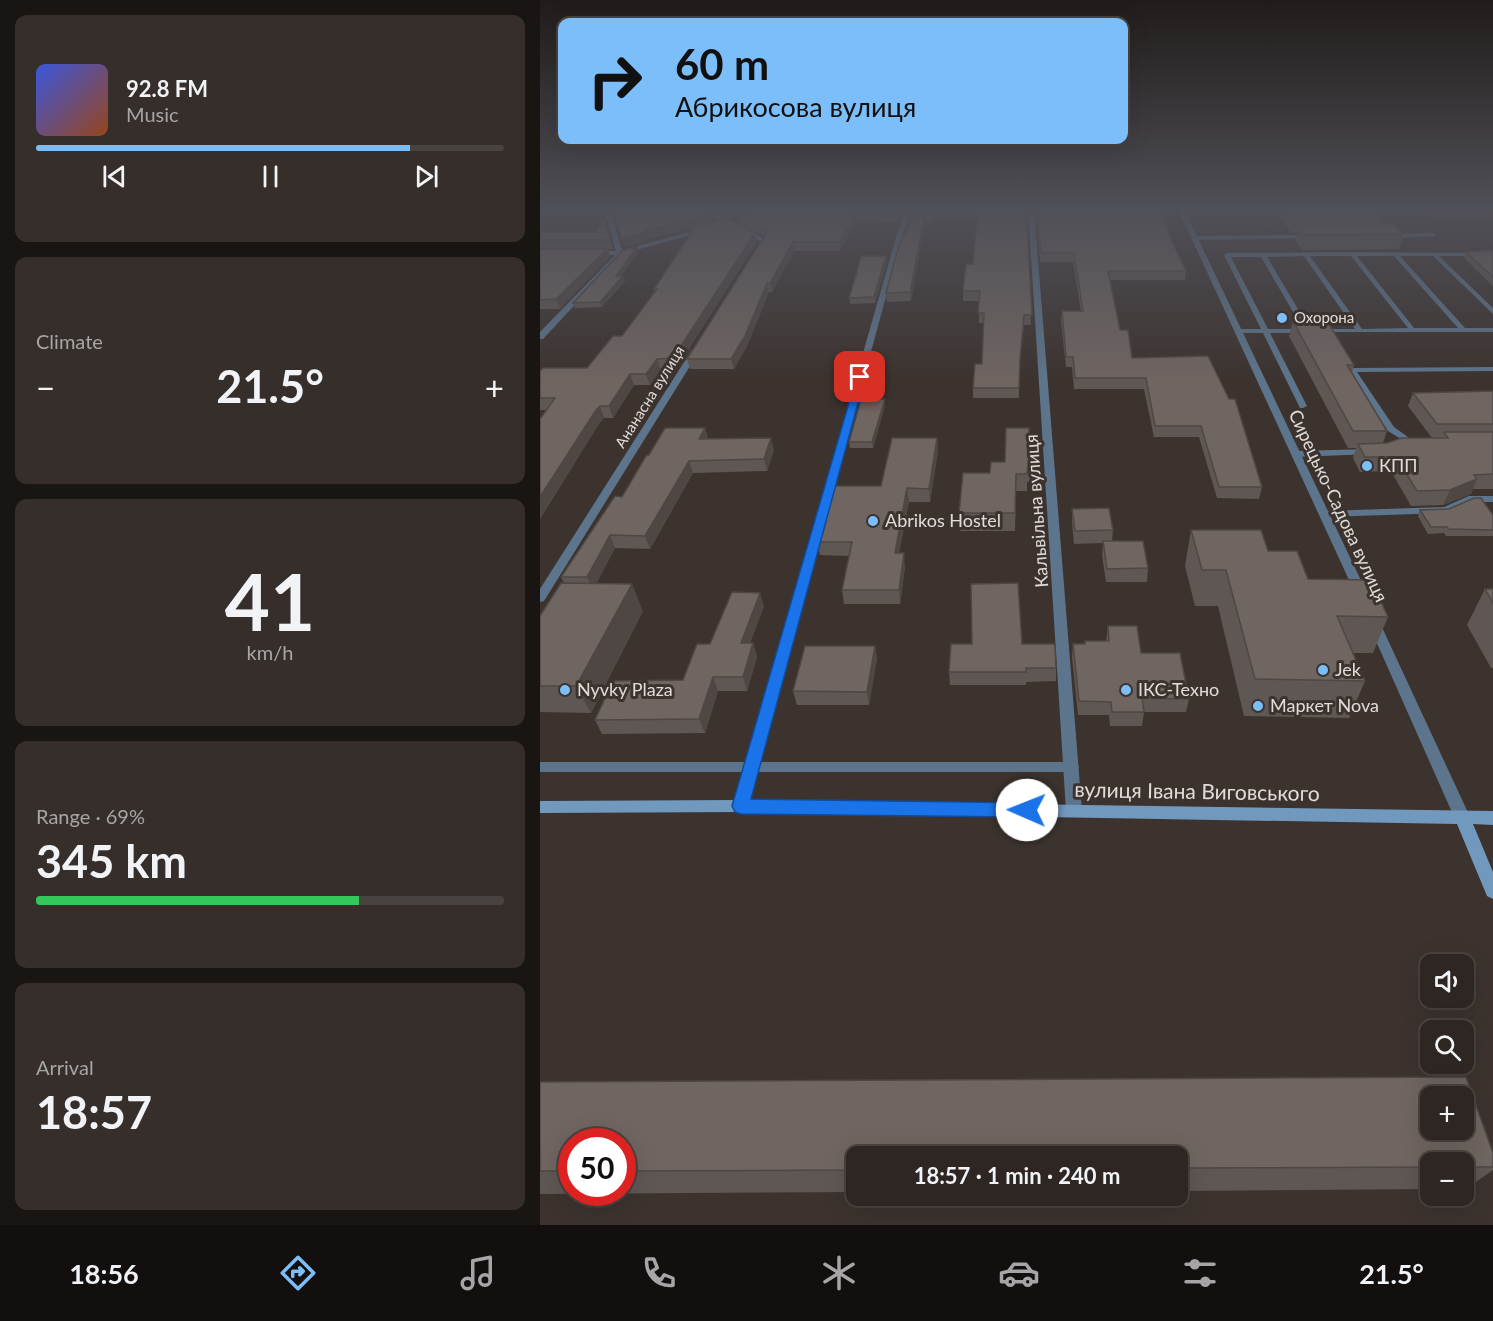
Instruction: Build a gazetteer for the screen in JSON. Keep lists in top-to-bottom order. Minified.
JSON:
{"streets":{"main road":["вулиця Івана Виговського"],"street":["Ананасна вулиця","Сирецько-Садова вулиця","Кальвільна вулиця"]},"crossings":[["Сирецько-Садова вулиця","вулиця Івана Виговського"],["Кальвільна вулиця","вулиця Івана Виговського"]],"places":["Охорона","КПП","Abrikos Hostel","Jek","Nyvky Plaza","ІКС-Техно","Маркет Nova"],"page":{"turn":["60 m","Абрикосова вулиця"],"song":["92.8 FM","Music"],"tile":["Climate",["41","km/h"],["Range · 69%","345 km"],["Arrival","18:57"]],"heat":["−","21.5°","+"],"map_buttons":["+","−"],"limit":"50","trip":"18:57 · 1 min · 240 m","tabs":["18:56","21.5°"]}}
